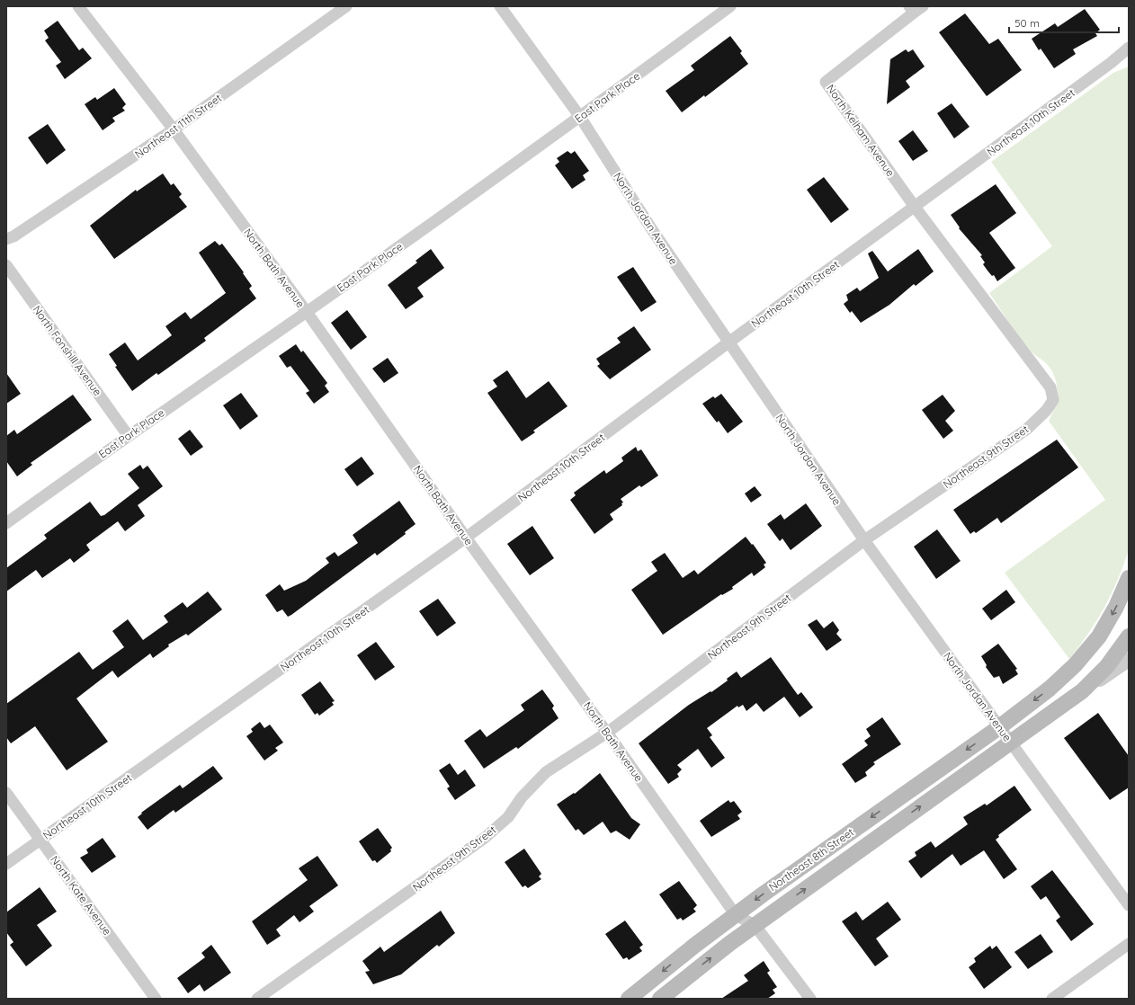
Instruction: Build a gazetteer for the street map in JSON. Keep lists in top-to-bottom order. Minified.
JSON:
{"streets":{"main road":["Northeast 8th Street"],"street":["East Park Place","Northeast 10th Street","Northeast 11th Street","North Kelham Avenue","North Jordan Avenue","North Bath Avenue","North Fonshill Avenue","Northeast 9th Street","North Kate Avenue"]},"crossings":[["East Park Place","North Jordan Avenue"],["East Park Place","North Bath Avenue"],["East Park Place","North Fonshill Avenue"],["Northeast 10th Street","North Kelham Avenue"],["Northeast 10th Street","North Jordan Avenue"],["Northeast 10th Street","North Bath Avenue"],["Northeast 10th Street","Northeast 9th Street"],["Northeast 10th Street","North Kate Avenue"],["Northeast 11th Street","North Bath Avenue"],["North Kelham Avenue","Northeast 9th Street"],["North Jordan Avenue","Northeast 9th Street"],["North Jordan Avenue","Northeast 8th Street"],["North Bath Avenue","Northeast 9th Street"],["North Bath Avenue","Northeast 8th Street"]],"scale_bar":"50 m"}
